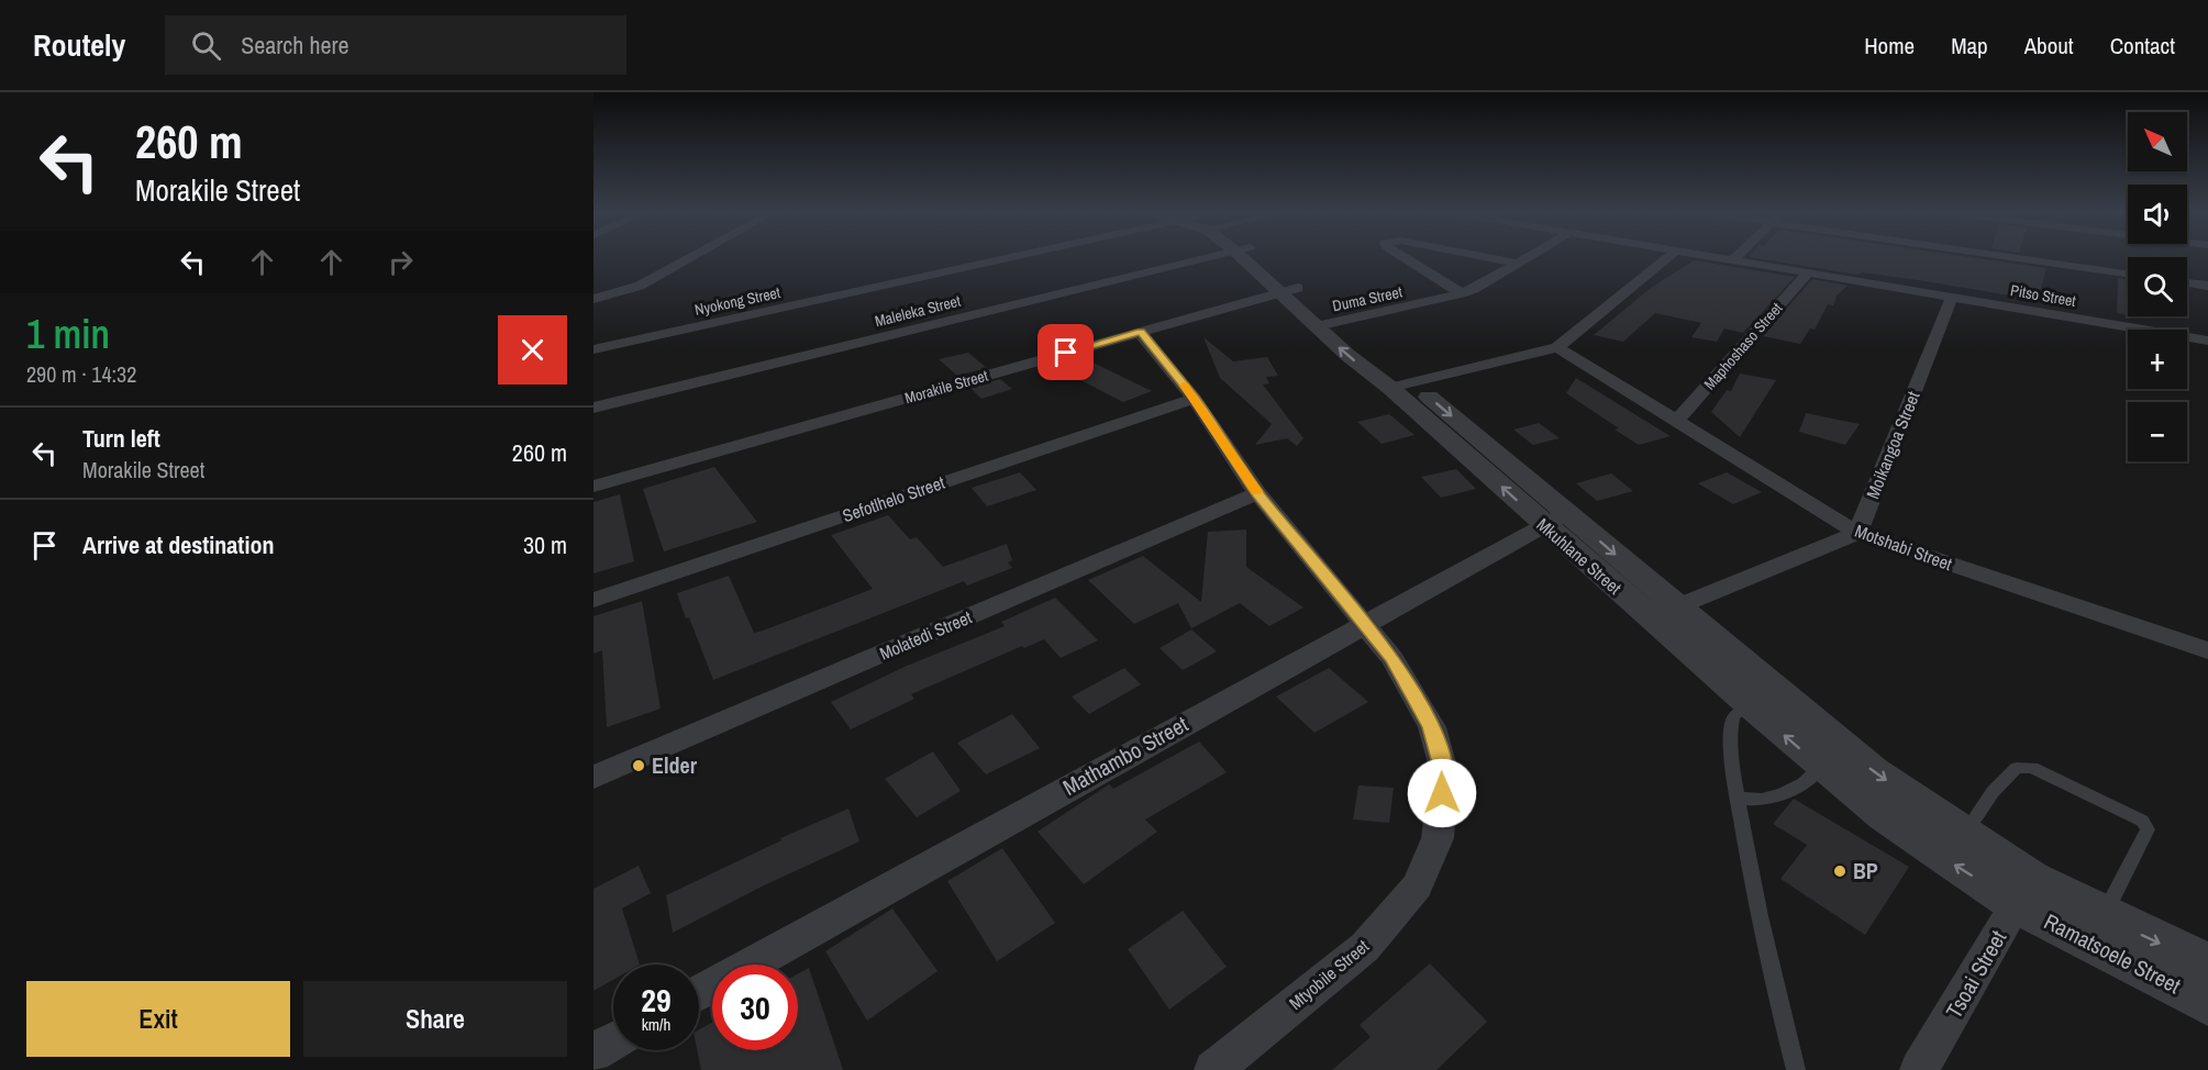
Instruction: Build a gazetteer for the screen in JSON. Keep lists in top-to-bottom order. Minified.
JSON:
{"streets":{"street":["Pitso Street","Duma Street","Nyokong Street","Maleleka Street","Maphoshaso Street","Morakile Street","Moikangoa Street","Sefotlhelo Street","Motshabi Street","Mkuhlane Street","Molatedi Street","Mathambo Street","Ramatsoele Street","Mtyobile Street","Tsoai Street"]},"crossings":[["Pitso Street","Maphoshaso Street"],["Pitso Street","Moikangoa Street"],["Duma Street","Mkuhlane Street"],["Maphoshaso Street","Motshabi Street"],["Morakile Street","Mkuhlane Street"],["Morakile Street","Mtyobile Street"],["Moikangoa Street","Motshabi Street"],["Sefotlhelo Street","Mtyobile Street"],["Mkuhlane Street","Mathambo Street"],["Mkuhlane Street","Ramatsoele Street"],["Mkuhlane Street","Tsoai Street"],["Molatedi Street","Mtyobile Street"],["Mathambo Street","Mtyobile Street"],["Ramatsoele Street","Tsoai Street"]],"places":["Elder","BP"],"north":"top left","page":{"header":"Routely","search":"Search here","nav":["Home","Map","About","Contact"],"turn":["260 m","Morakile Street"],"map_buttons":["+","−"],"heading":["1 min","290 m · 14:32"],"list":[{"name":"Turn left","note":"Morakile Street","value":"260 m"},{"name":"Arrive at destination","value":"30 m"}],"speed":"29 km/h","limit":"30","buttons":["Exit","Share"]}}
